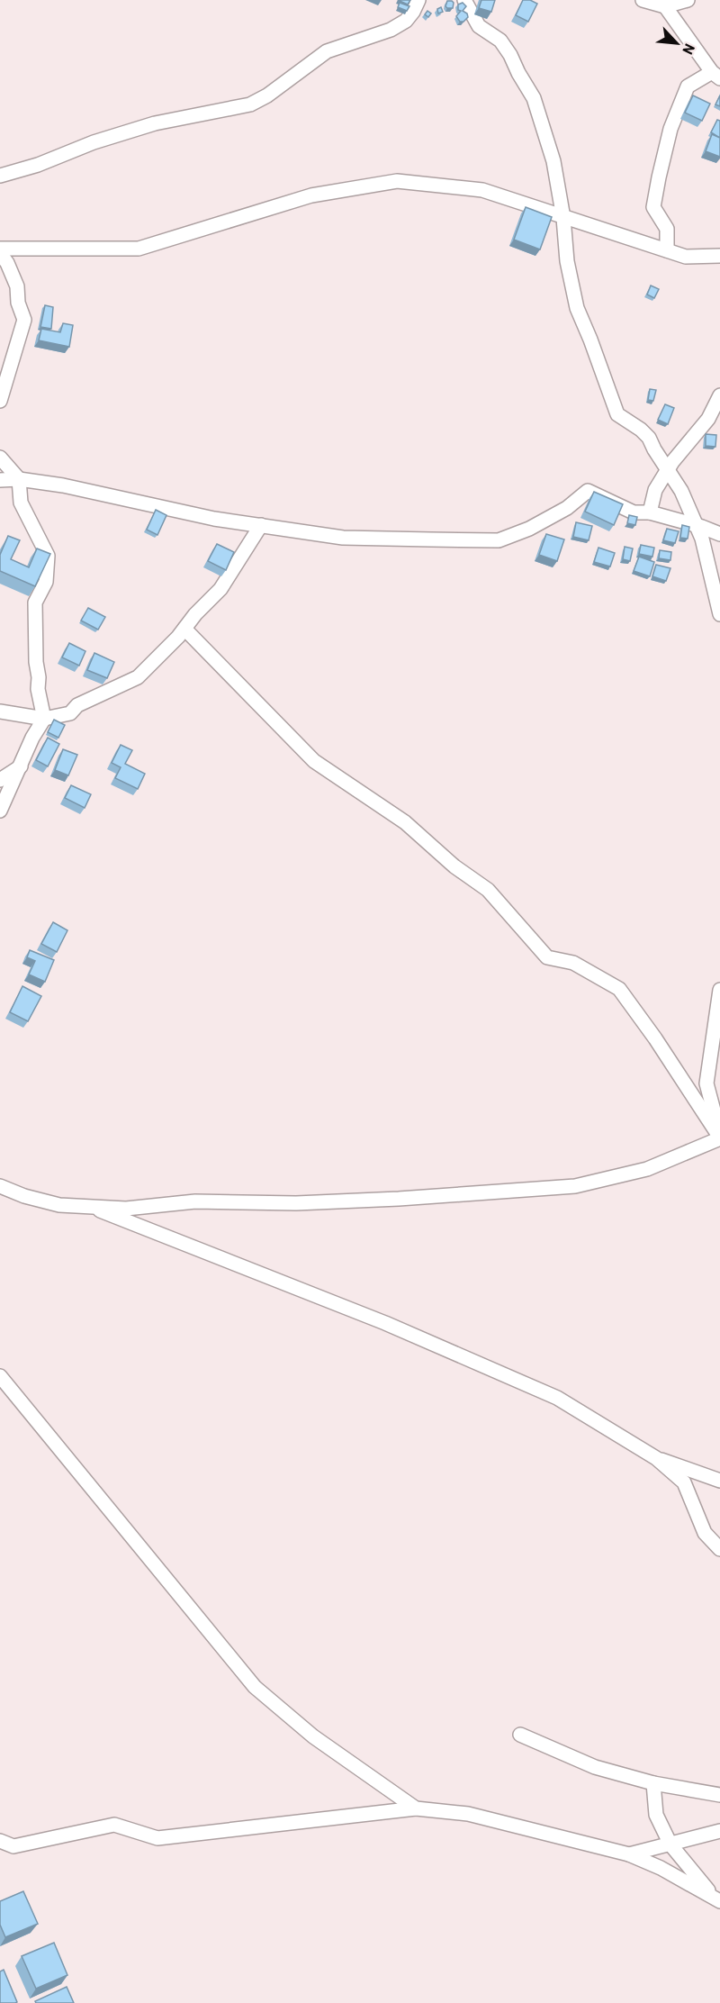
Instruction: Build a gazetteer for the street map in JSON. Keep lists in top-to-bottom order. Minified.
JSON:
{"north":"bottom right"}
